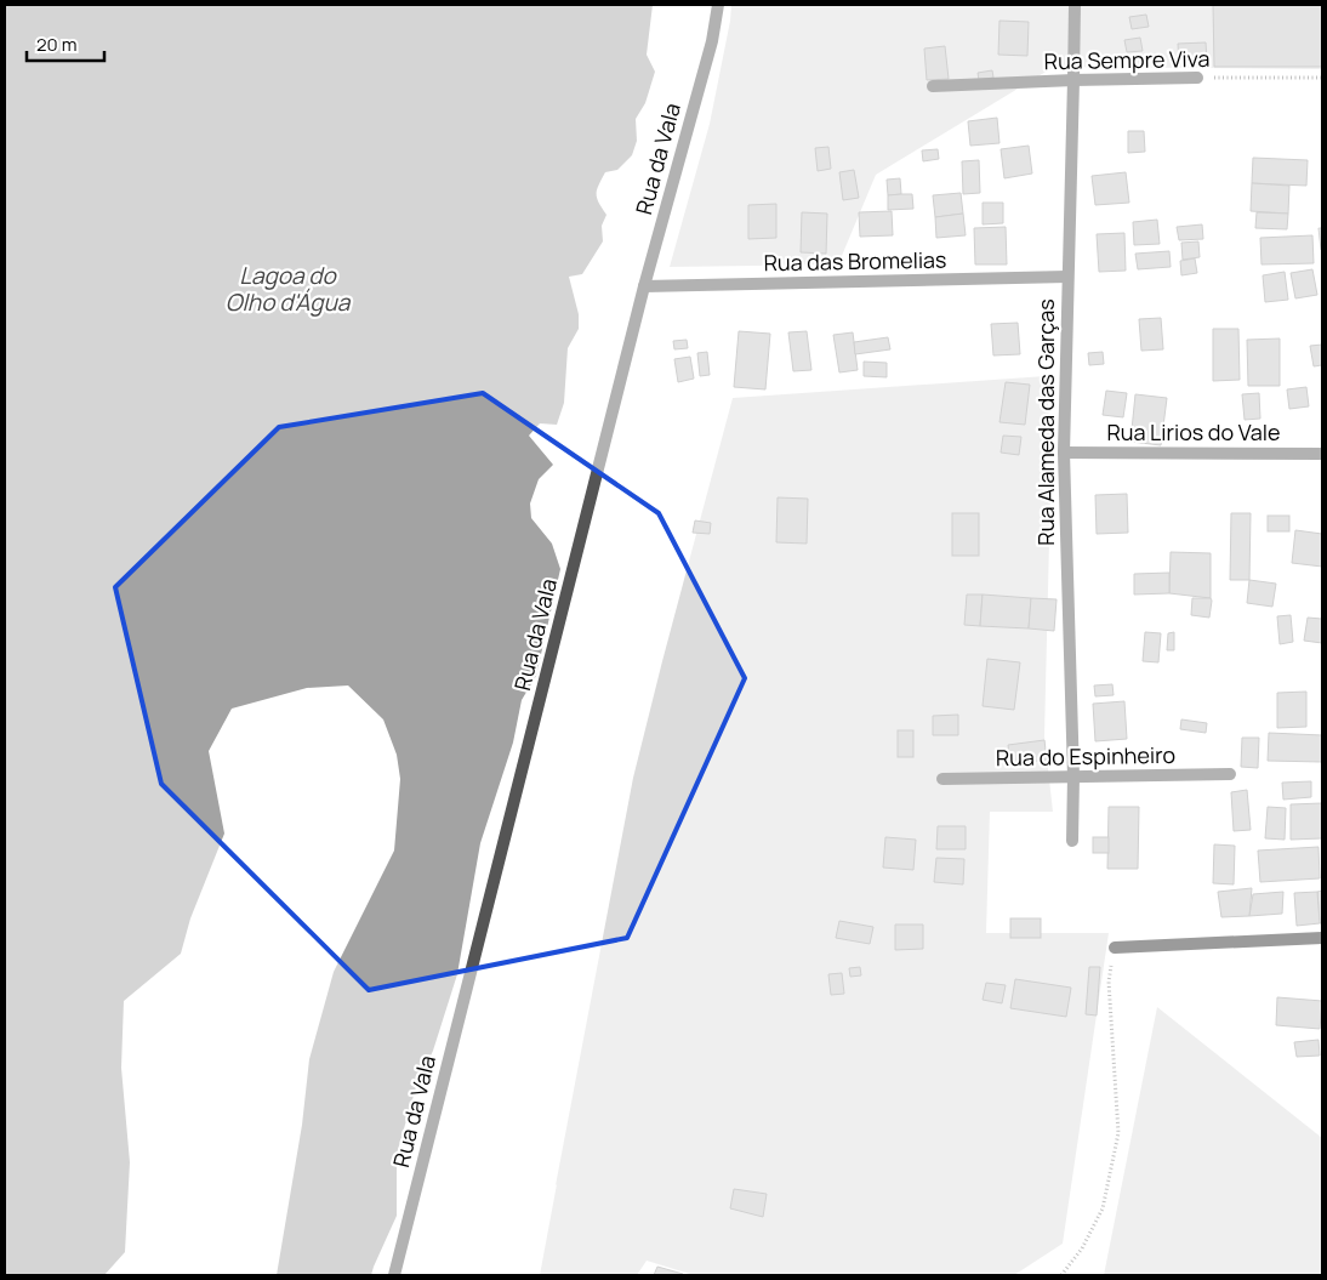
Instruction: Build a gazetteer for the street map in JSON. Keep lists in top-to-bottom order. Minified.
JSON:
{"streets":{"street":["Rua Sempre Viva","Rua da Vala","Rua das Bromelias","Rua Alameda das Garças","Rua Lirios do Vale","Rua do Espinheiro"]},"crossings":[["Rua Sempre Viva","Rua Alameda das Garças"],["Rua da Vala","Rua das Bromelias"],["Rua das Bromelias","Rua Alameda das Garças"],["Rua Alameda das Garças","Rua Lirios do Vale"],["Rua Alameda das Garças","Rua do Espinheiro"]],"water":["Lagoa do Olho d'Água"],"scale_bar":"20 m"}
